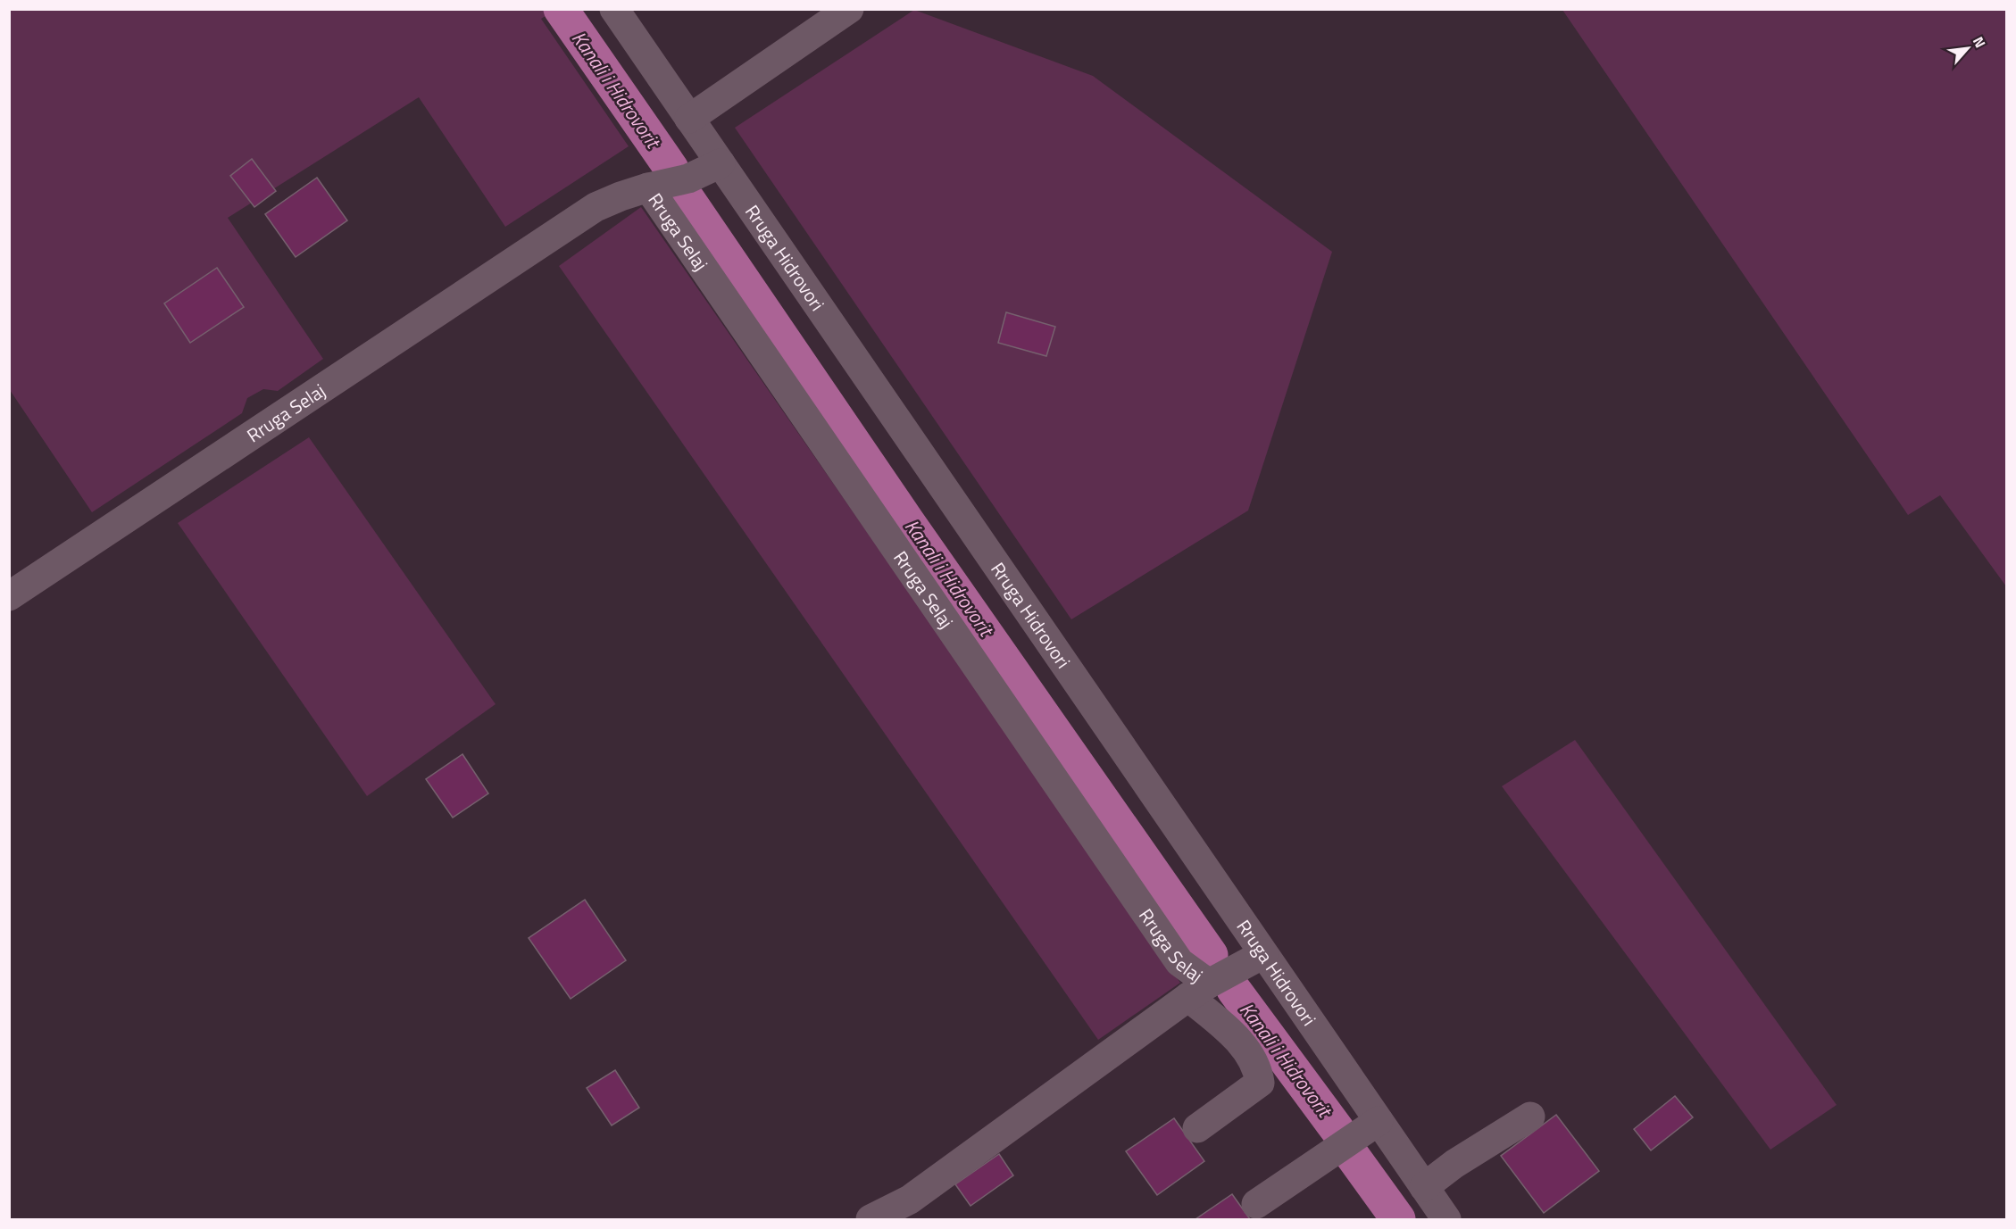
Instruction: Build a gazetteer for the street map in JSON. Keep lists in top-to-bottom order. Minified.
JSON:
{"streets":{"street":["Rruga Selaj","Rruga Hidrovori"]},"crossings":[["Rruga Selaj","Rruga Hidrovori"]],"water":["Kanali i Hidrovorit"],"north":"top right"}
